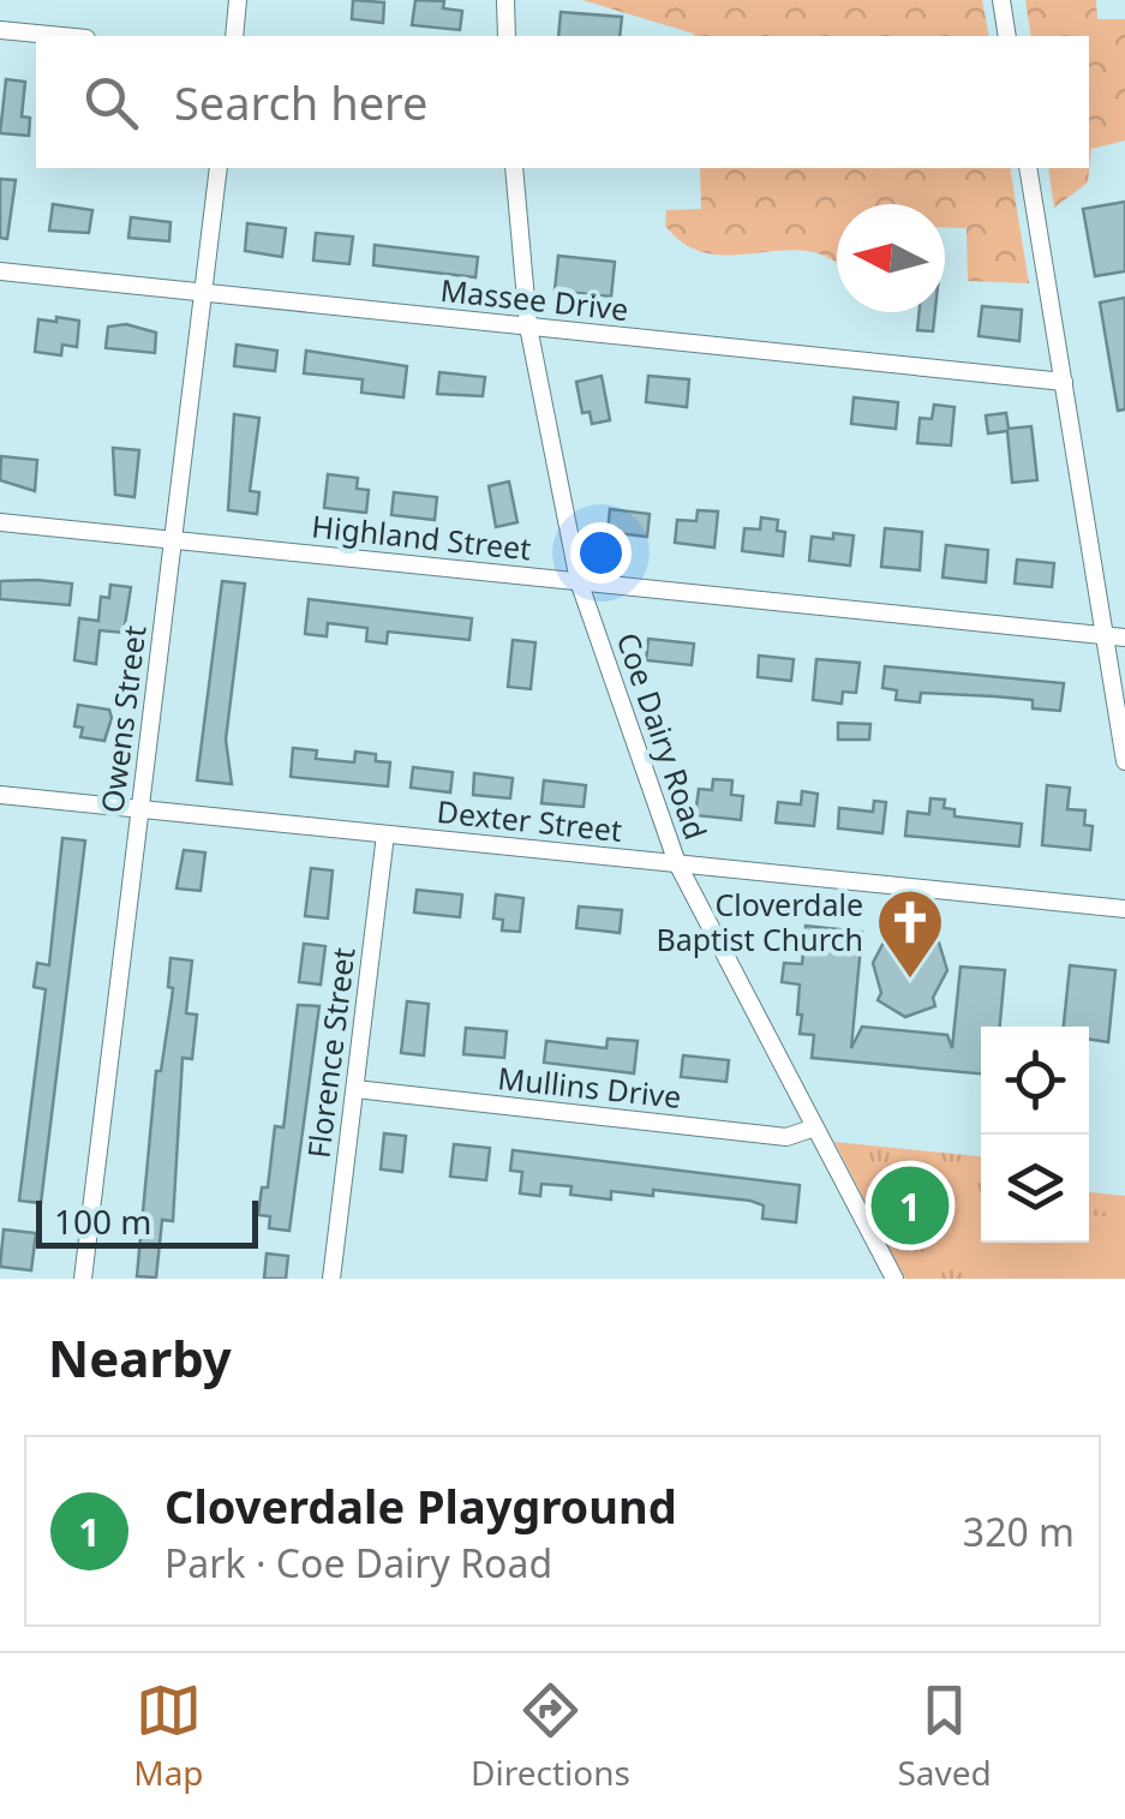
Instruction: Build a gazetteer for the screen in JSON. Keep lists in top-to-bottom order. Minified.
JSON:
{"streets":{"street":["Massee Drive","Highland Street","Owens Street","Coe Dairy Road","Dexter Street","Florence Street","Mullins Drive"]},"crossings":[["Massee Drive","Owens Street"],["Massee Drive","Coe Dairy Road"],["Highland Street","Owens Street"],["Highland Street","Coe Dairy Road"],["Owens Street","Dexter Street"],["Coe Dairy Road","Dexter Street"],["Coe Dairy Road","Mullins Drive"],["Dexter Street","Florence Street"],["Florence Street","Mullins Drive"]],"places":{"church":["Cloverdale Baptist Church"]},"scale_bar":"100 m","north":"left","page":{"search":"Search here","pins":"1","scale":"100 m","heading":"Nearby","list":[{"mark":"1","name":"Cloverdale Playground","note":"Park · Coe Dairy Road","value":"320 m"}],"nav":["Map","Directions","Saved"]}}
